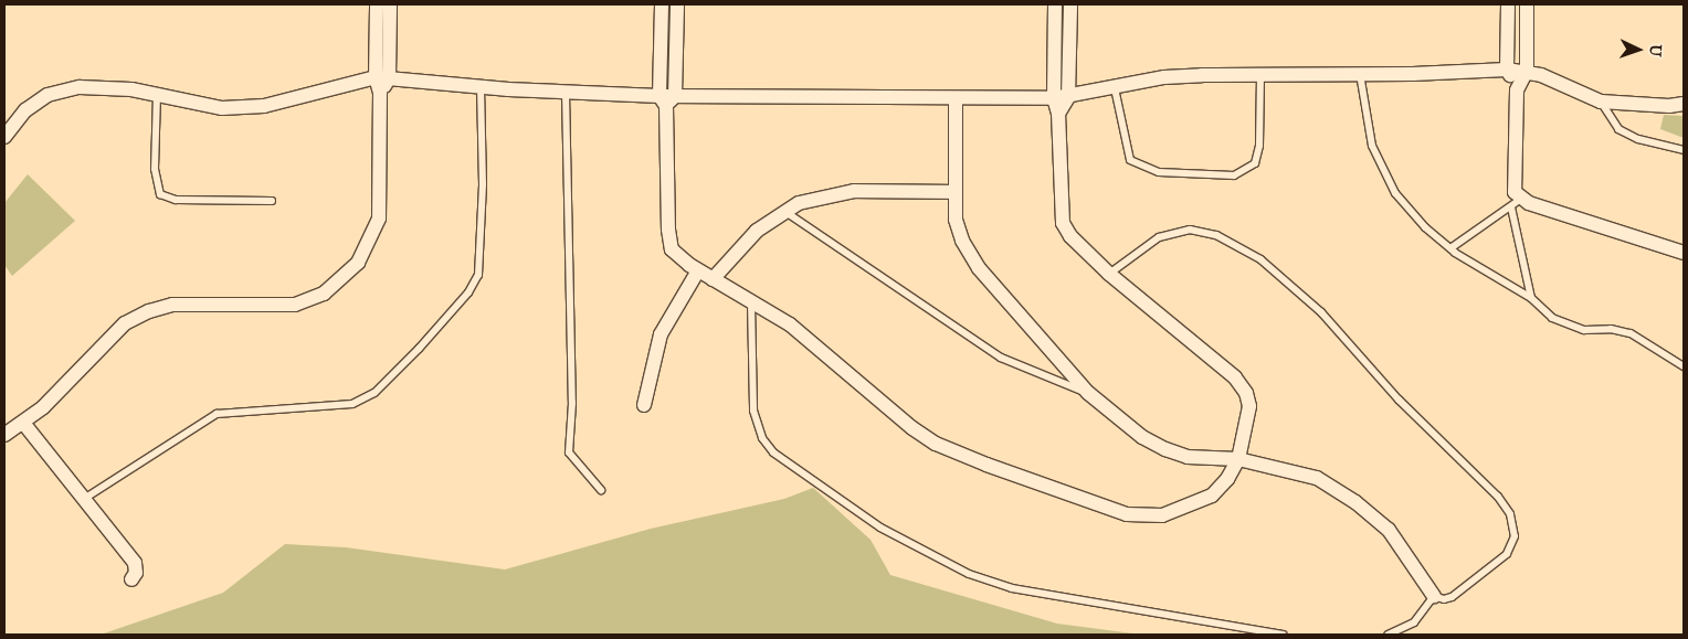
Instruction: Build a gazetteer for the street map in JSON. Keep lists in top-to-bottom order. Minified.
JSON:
{"north":"right"}
